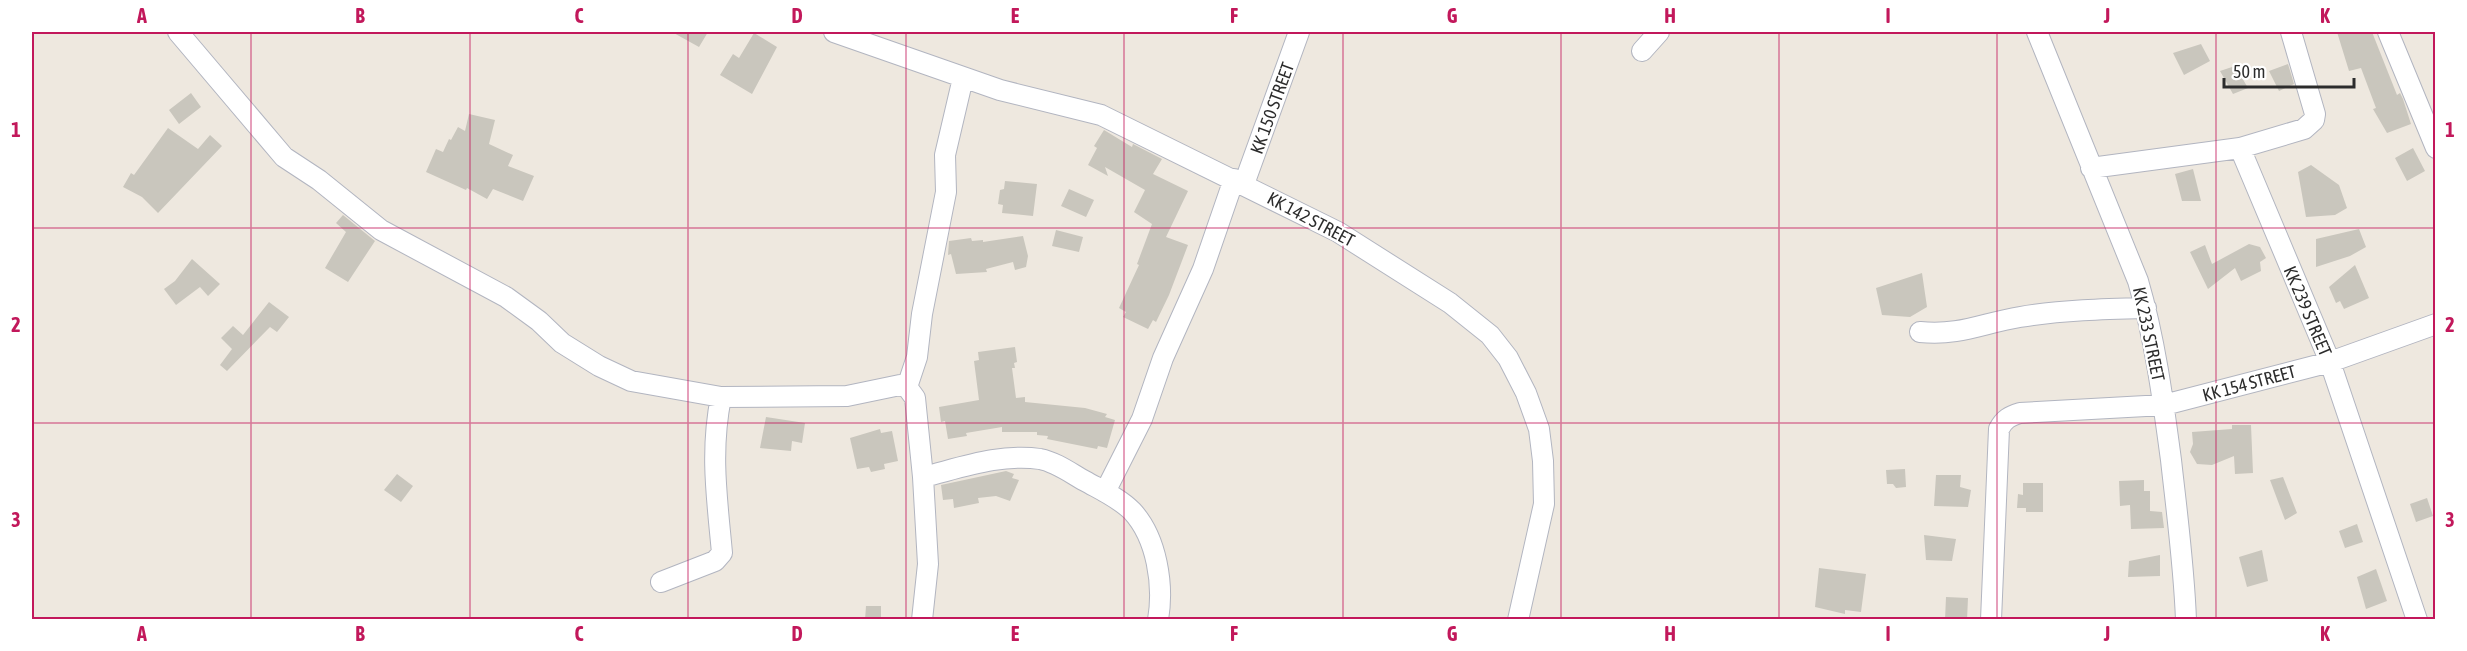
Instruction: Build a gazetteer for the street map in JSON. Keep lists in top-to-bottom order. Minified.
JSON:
{"streets":{"street":["KK 150 STREET","KK 142 STREET","KK 239 STREET","KK 233 STREET","KK 154 STREET"]},"crossings":[["KK 150 STREET","KK 142 STREET"],["KK 239 STREET","KK 154 STREET"],["KK 233 STREET","KK 154 STREET"]],"scale_bar":"50 m","grid":{"columns":["A","B","C","D","E","F","G","H","I","J","K"],"rows":["1","2","3"]}}
